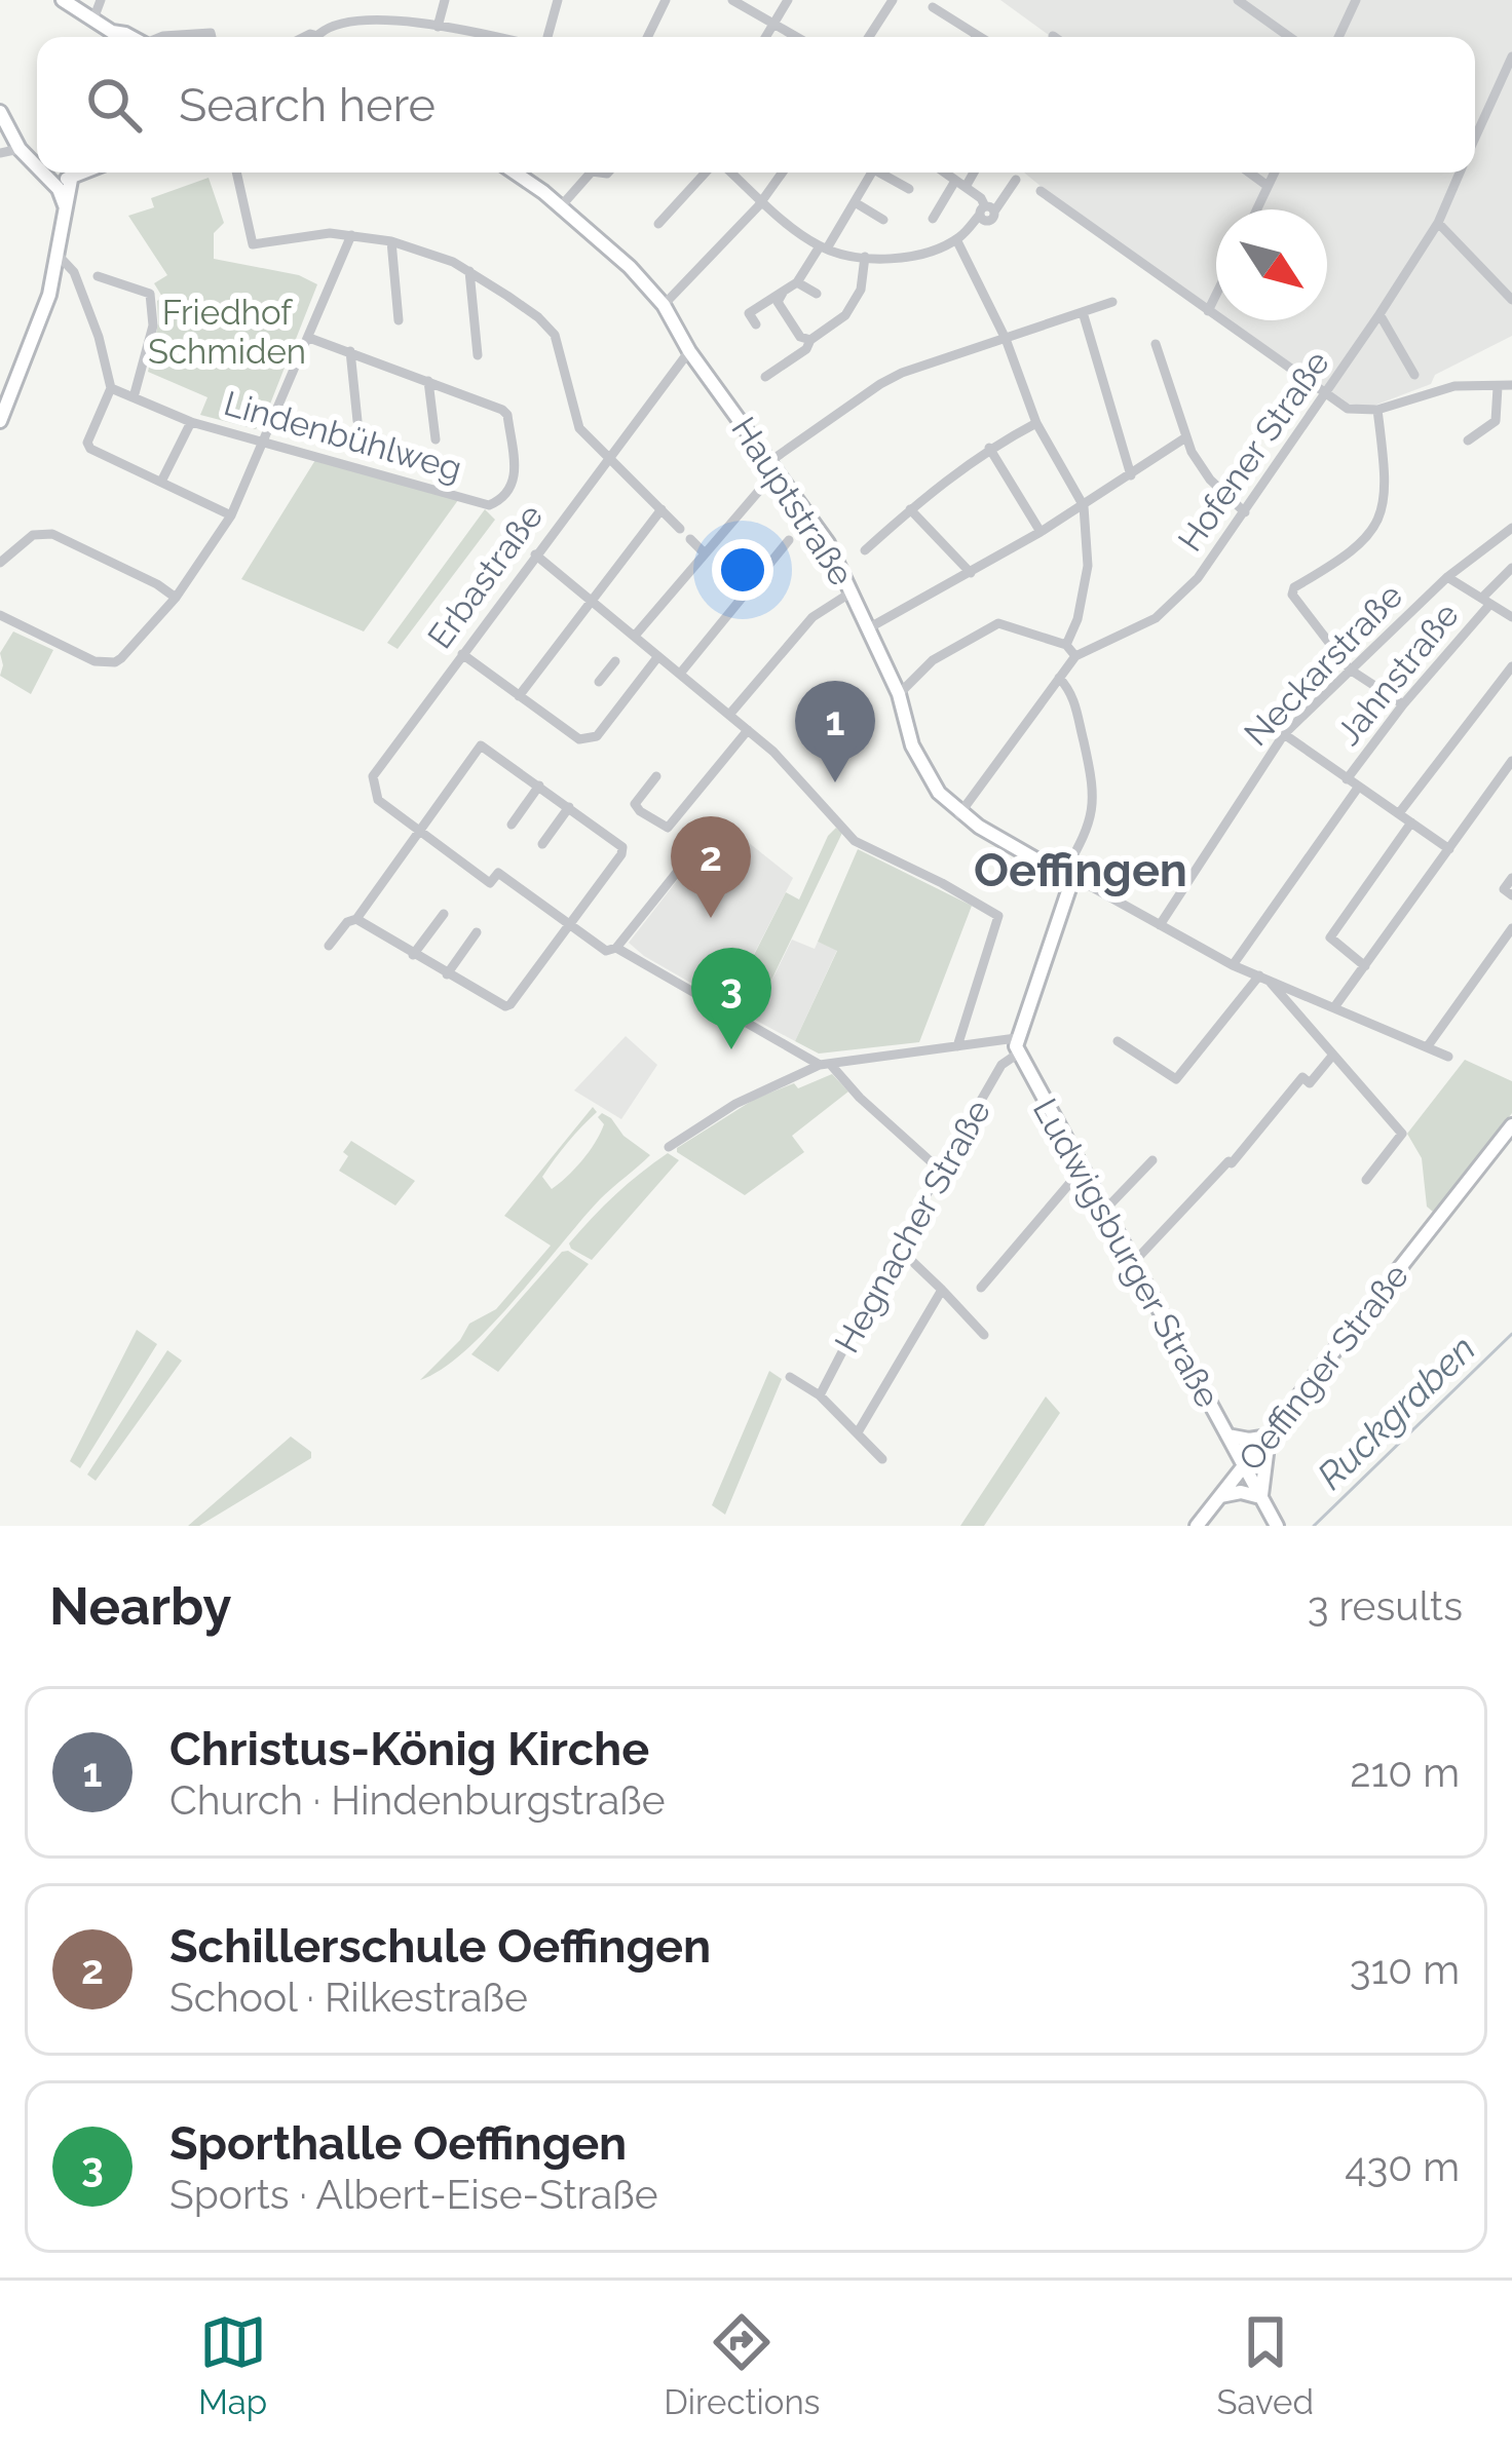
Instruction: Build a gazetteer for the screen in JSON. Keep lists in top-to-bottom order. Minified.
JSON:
{"streets":{"street":["Lindenbühlweg","Hofener Straße","Hauptstraße","Erbastraße","Neckarstraße","Jahnstraße","Hegnacher Straße","Ludwigsburger Straße","Oeffinger Straße"]},"crossings":[["Hauptstraße","Erbastraße"],["Erbastraße","Hegnacher Straße"],["Hegnacher Straße","Ludwigsburger Straße"],["Ludwigsburger Straße","Oeffinger Straße"]],"districts":["Oeffingen"],"water":["Ruckgraben"],"parks":["Friedhof Schmiden"],"north":"bottom right","page":{"search":"Search here","pins":["1","2","3"],"heading":["Nearby","3 results"],"list":[{"mark":"1","name":"Christus-König Kirche","note":"Church · Hindenburgstraße","value":"210 m"},{"mark":"2","name":"Schillerschule Oeffingen","note":"School · Rilkestraße","value":"310 m"},{"mark":"3","name":"Sporthalle Oeffingen","note":"Sports · Albert-Eise-Straße","value":"430 m"}],"nav":["Map","Directions","Saved"]}}
